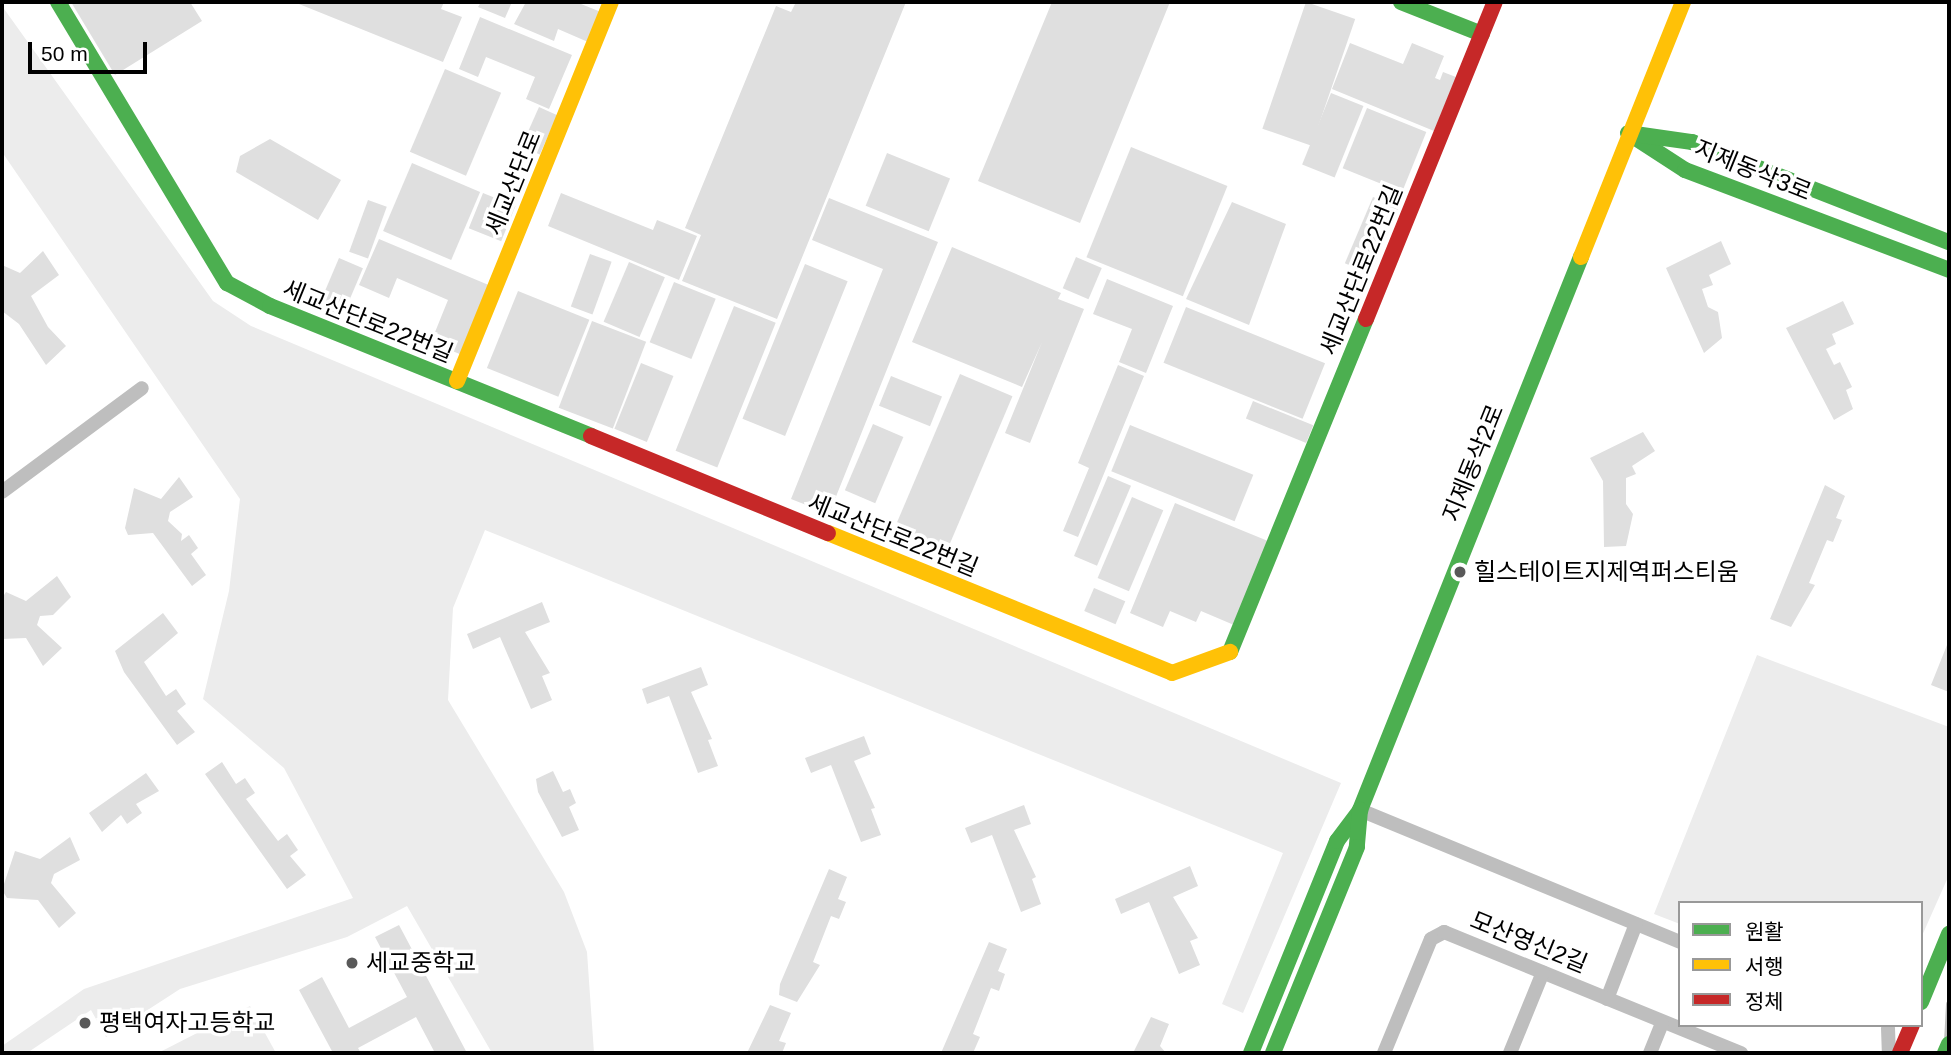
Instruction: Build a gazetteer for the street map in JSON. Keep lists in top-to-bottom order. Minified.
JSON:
{"streets":{"street":["지제동삭3로","세교산단로","세교산단로22번길","지제동삭2로","모산영신2길"]},"crossings":[["지제동삭3로","지제동삭2로"],["세교산단로","세교산단로22번길"]],"places":["힐스테이트지제역퍼스티움","세교중학교","평택여자고등학교"],"legend":["원활","서행","정체"],"scale_bar":"50 m"}
